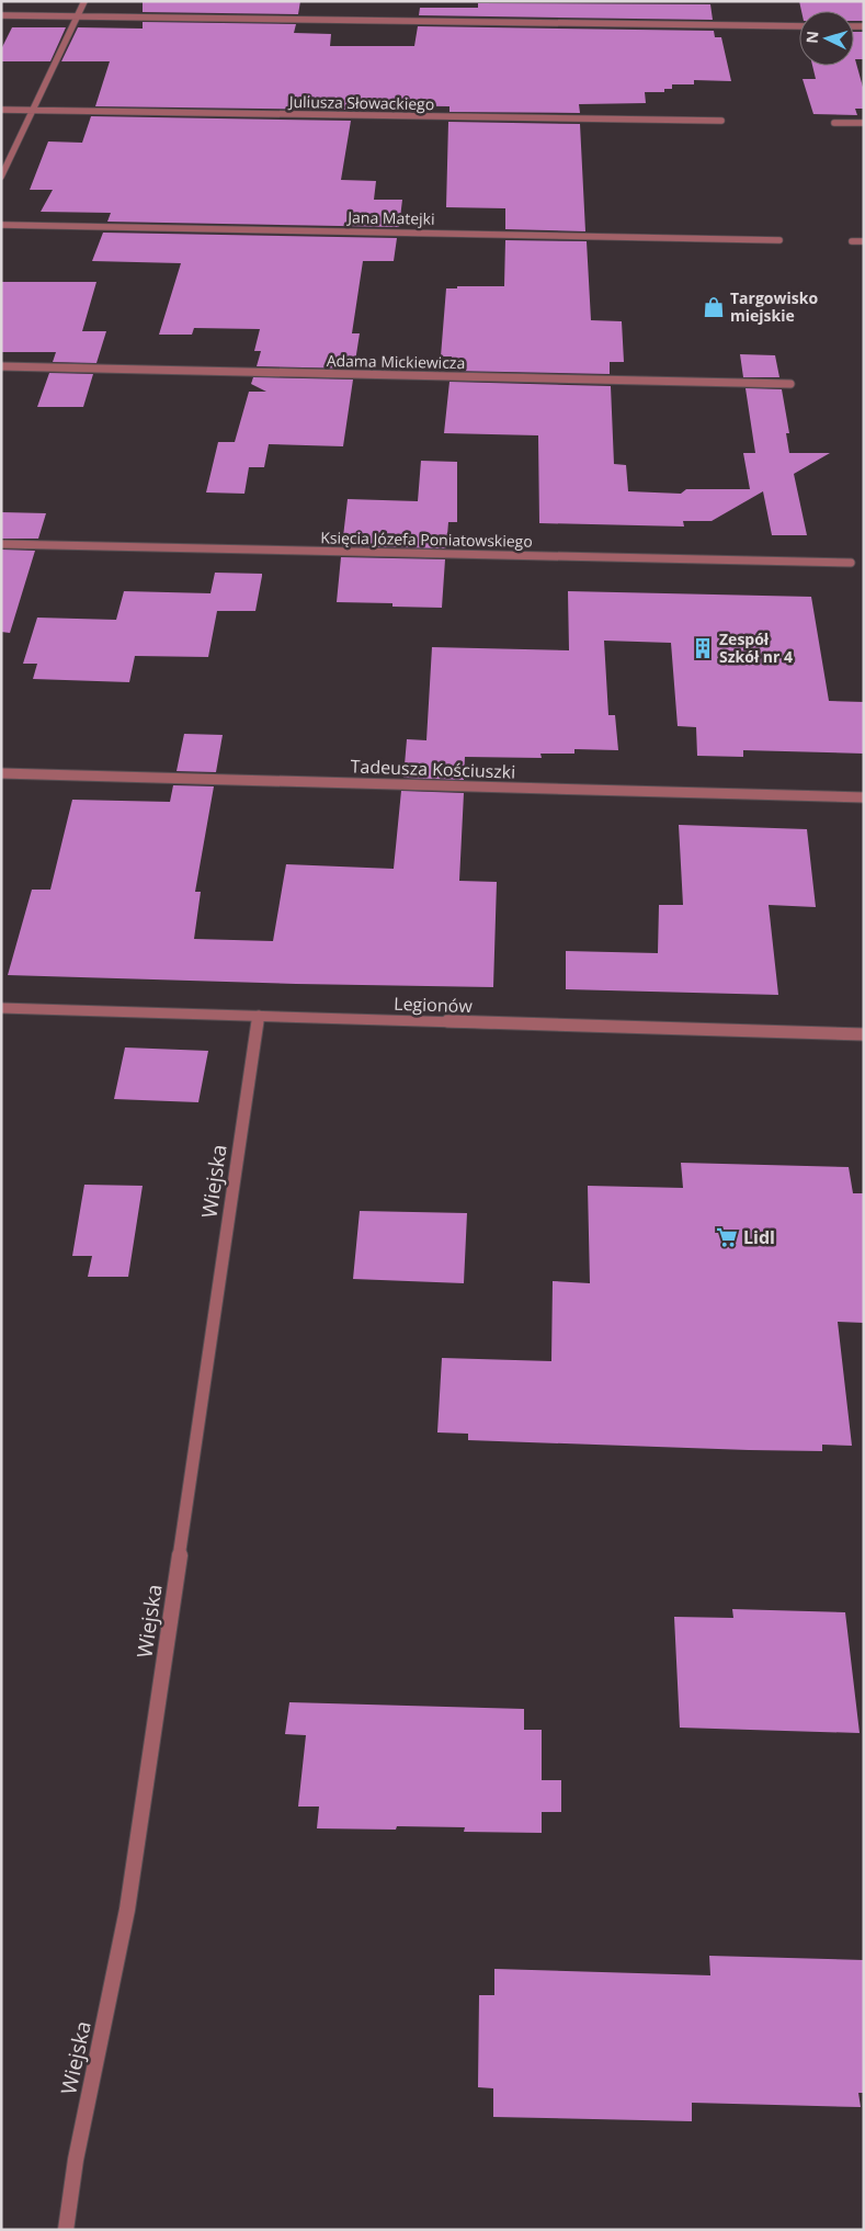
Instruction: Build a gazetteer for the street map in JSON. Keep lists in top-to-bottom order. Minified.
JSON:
{"streets":{"street":["Juliusza Słowackiego","Jana Matejki","Adama Mickiewicza","Księcia Józefa Poniatowskiego","Tadeusza Kościuszki","Legionów","Wiejska"]},"crossings":[["Legionów","Wiejska"]],"places":{"shop":["Targowisko miejskie"],"building":["Zespół Szkół nr 4"],"supermarket":["Lidl"]},"north":"left"}
